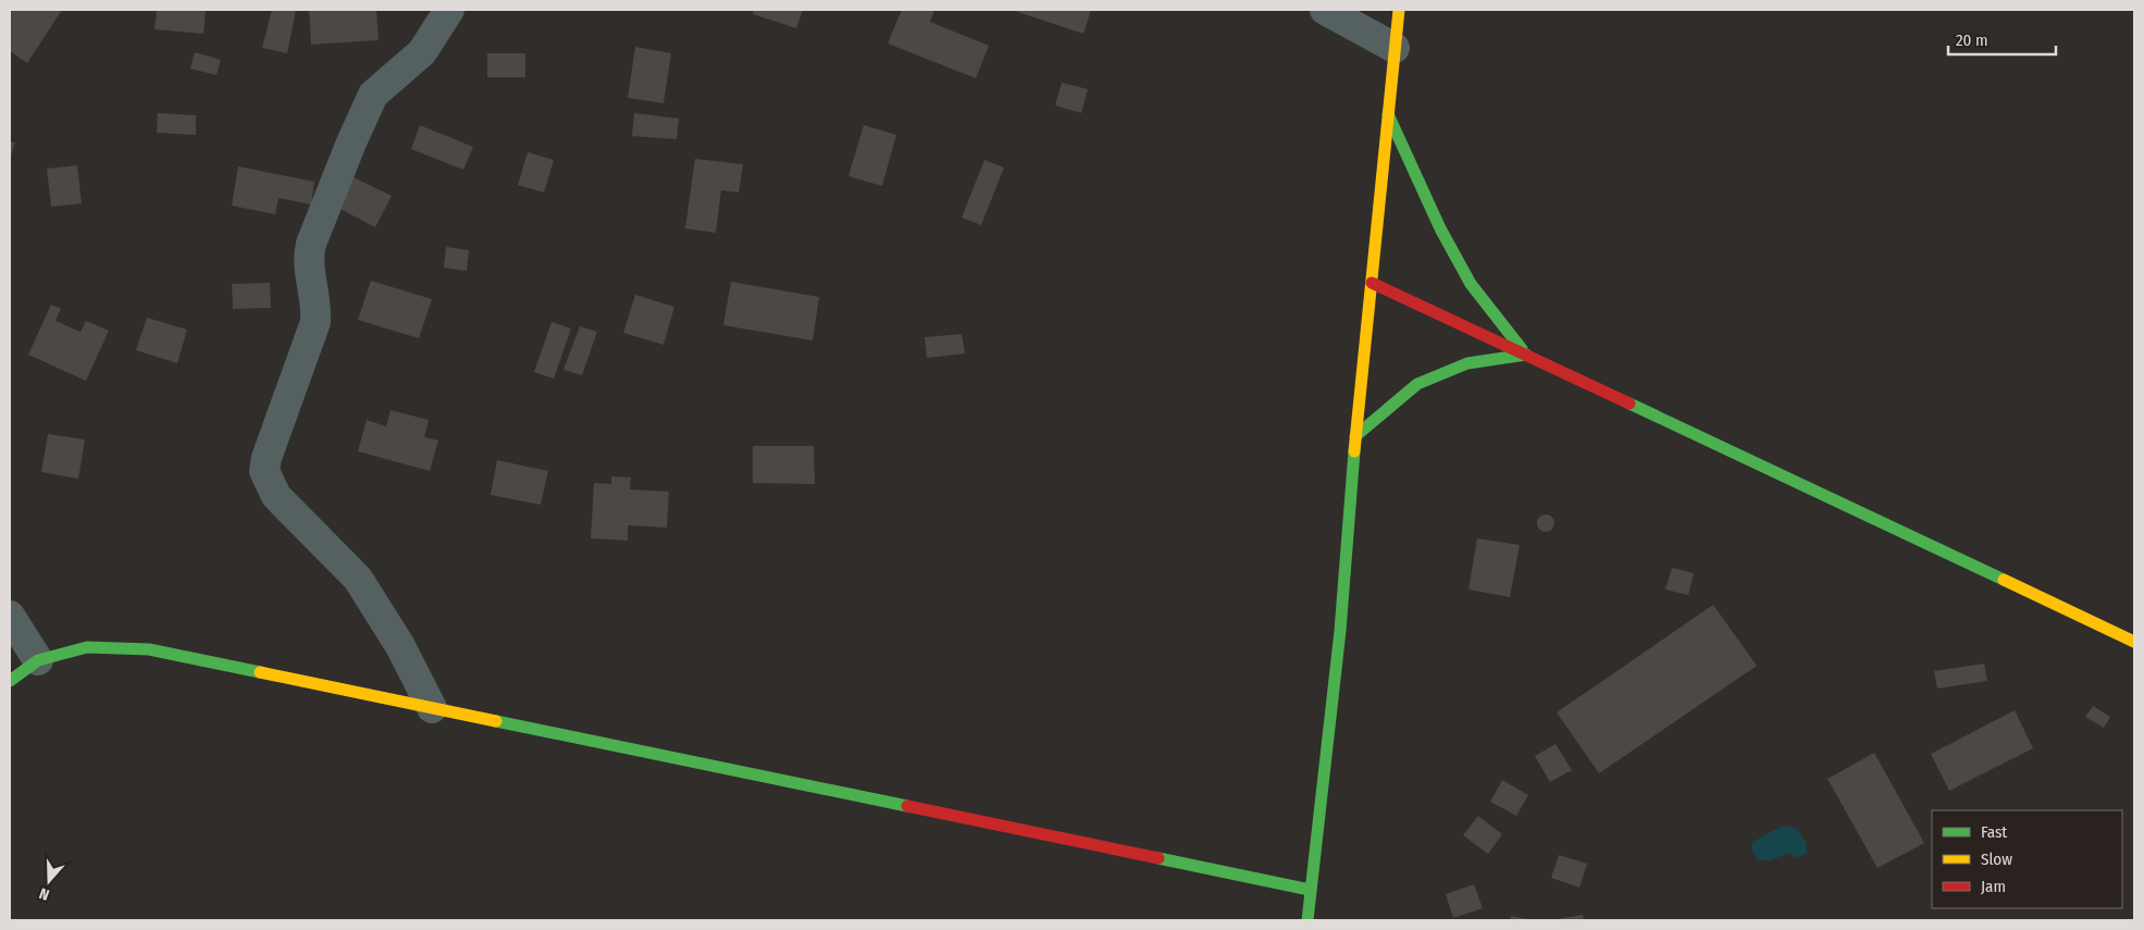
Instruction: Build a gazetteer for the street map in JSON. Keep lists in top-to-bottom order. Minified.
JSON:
{"legend":["Fast","Slow","Jam"],"scale_bar":"20 m","north":"bottom"}
